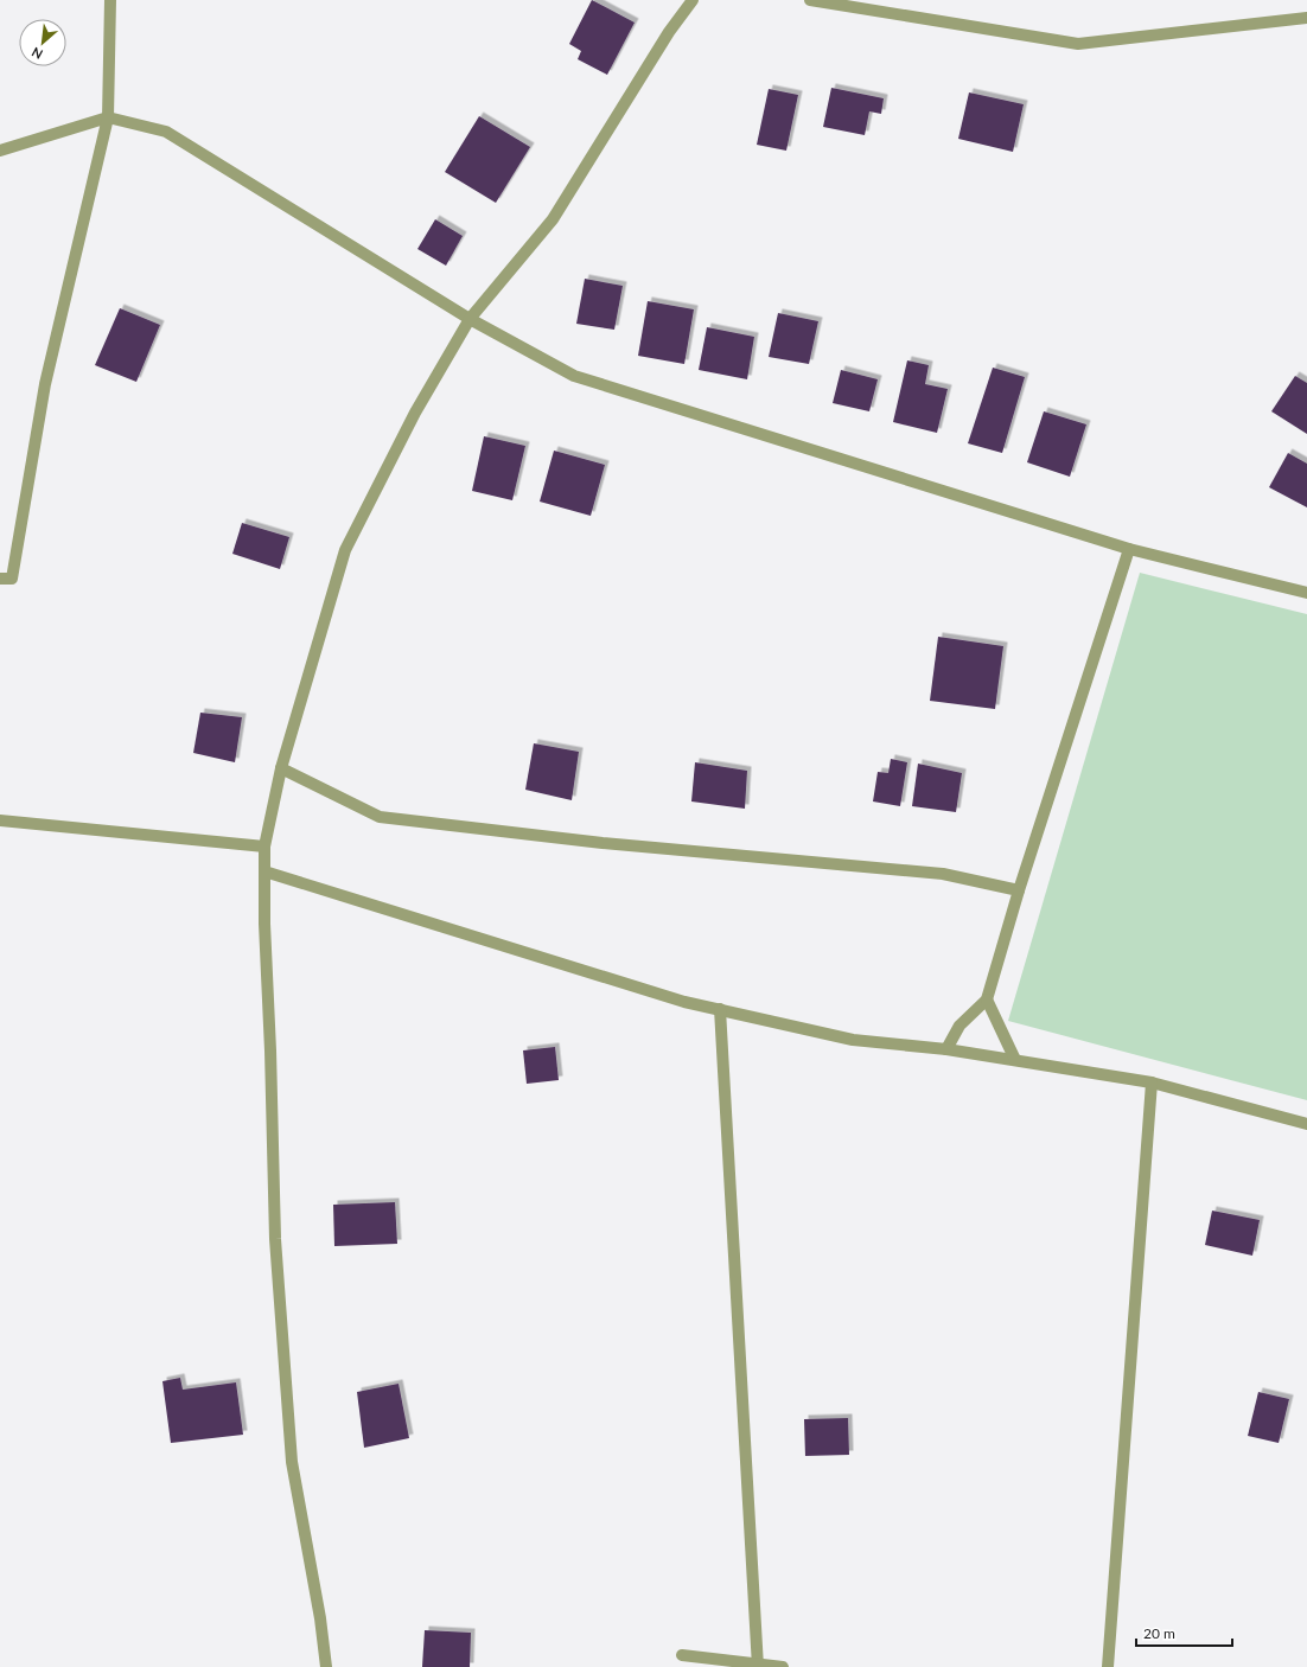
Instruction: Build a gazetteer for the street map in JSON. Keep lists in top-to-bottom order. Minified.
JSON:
{"scale_bar":"20 m","north":"bottom left"}
